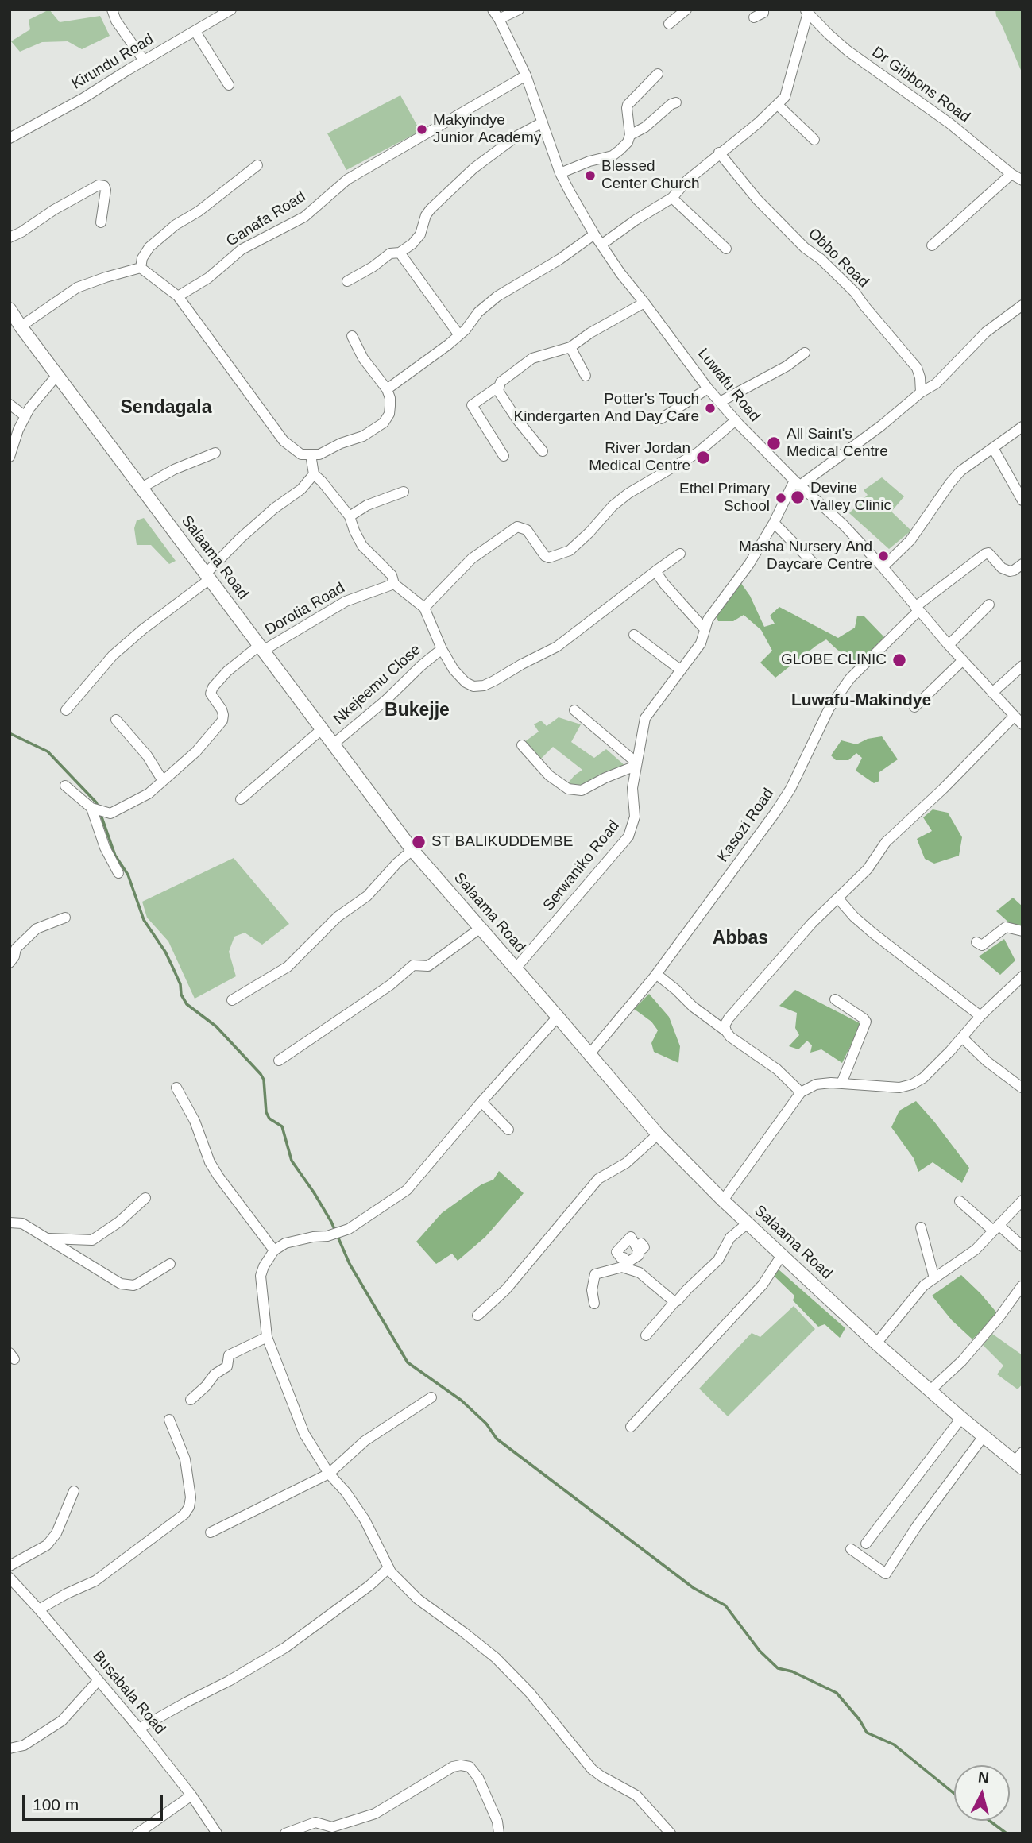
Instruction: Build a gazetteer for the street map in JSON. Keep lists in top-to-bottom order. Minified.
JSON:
{"streets":{"main road":["Salaama Road"],"street":["Kirundu Road","Dr Gibbons Road","Ganafa Road","Obbo Road","Luwafu Road","Dorotia Road","Nkejeemu Close","Kasozi Road","Serwaniko Road","Busabala Road"]},"crossings":[["Ganafa Road","Luwafu Road"],["Luwafu Road","Kasozi Road"],["Luwafu Road","Serwaniko Road"],["Salaama Road","Dorotia Road"],["Salaama Road","Nkejeemu Close"],["Salaama Road","Kasozi Road"],["Salaama Road","Serwaniko Road"]],"districts":["Sendagala","Luwafu-Makindye","Bukejje","Abbas"],"places":["Makyindye Junior Academy","Blessed Center Church","Potter's Touch Kindergarten And Day Care","All Saint's Medical Centre","River Jordan Medical Centre","Devine Valley Clinic","Ethel Primary School","Masha Nursery And Daycare Centre","GLOBE CLINIC","ST BALIKUDDEMBE"],"scale_bar":"100 m","north":"top"}
